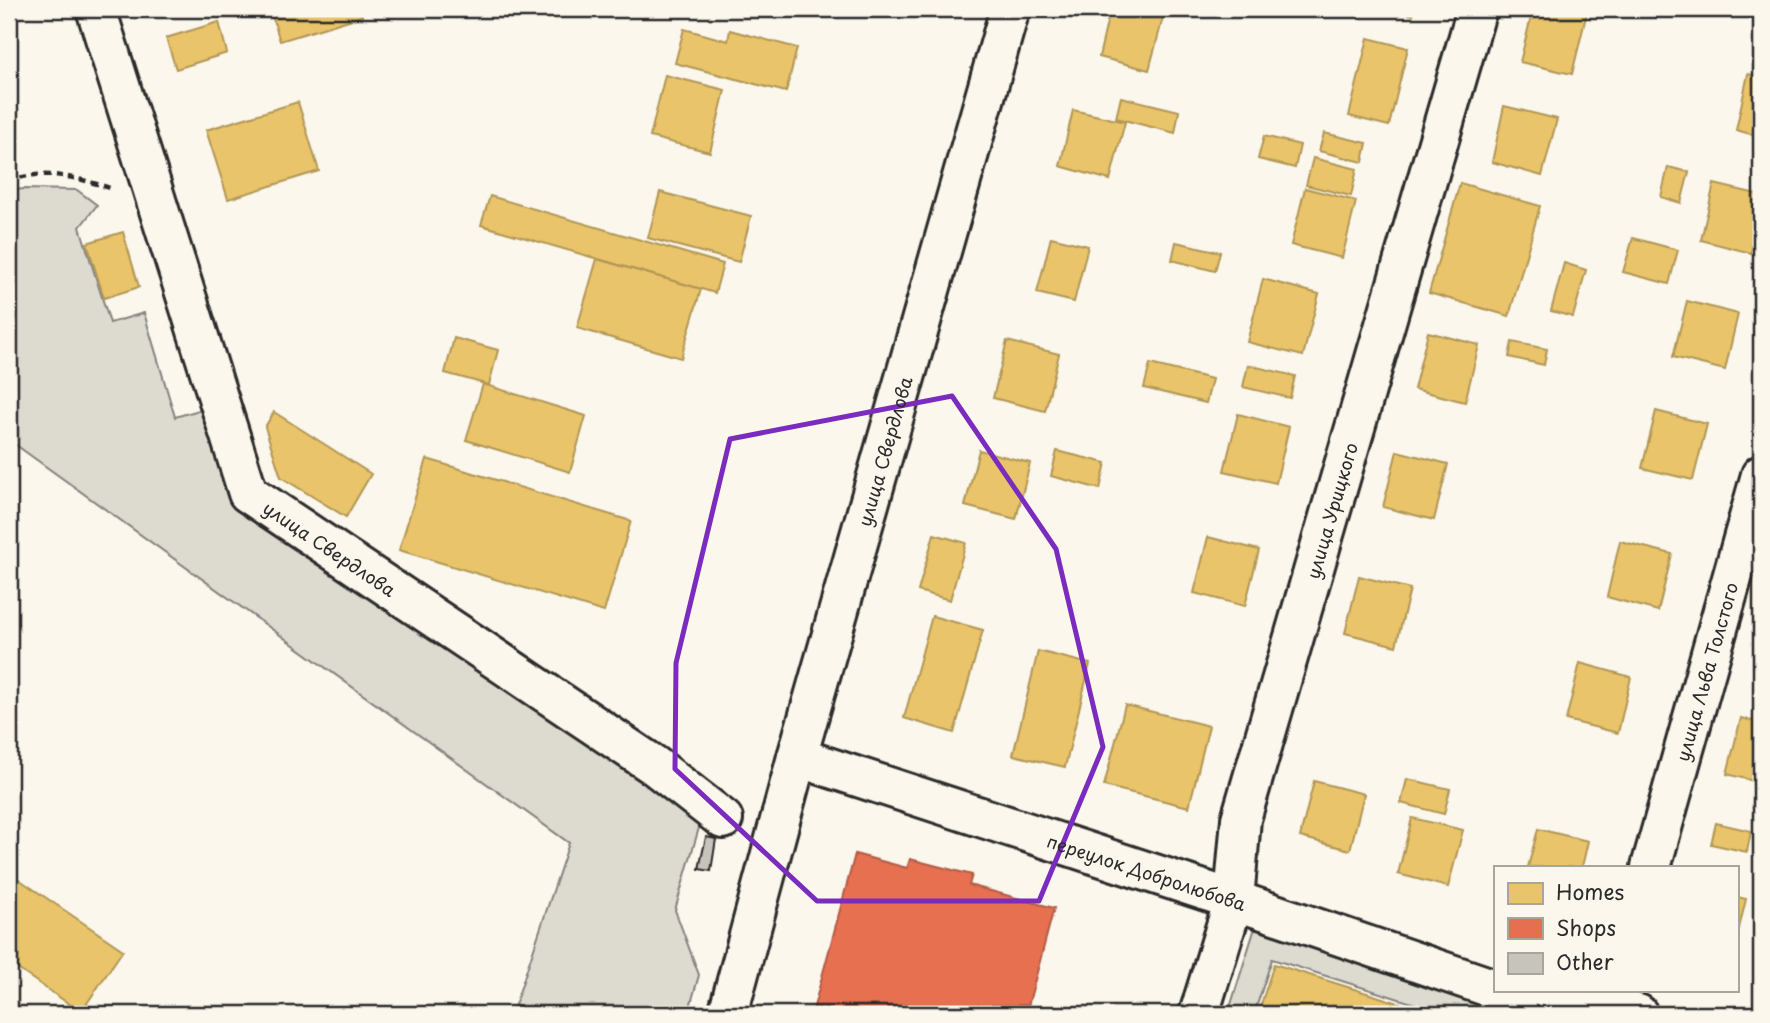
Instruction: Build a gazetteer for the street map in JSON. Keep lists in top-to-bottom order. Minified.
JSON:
{"streets":{"street":["улица Свердлова","улица Урицкого","улица Льва Толстого","переулок Добролюбова"]},"crossings":[["улица Свердлова","переулок Добролюбова"],["улица Урицкого","переулок Добролюбова"]],"legend":["Homes","Shops","Other"]}
